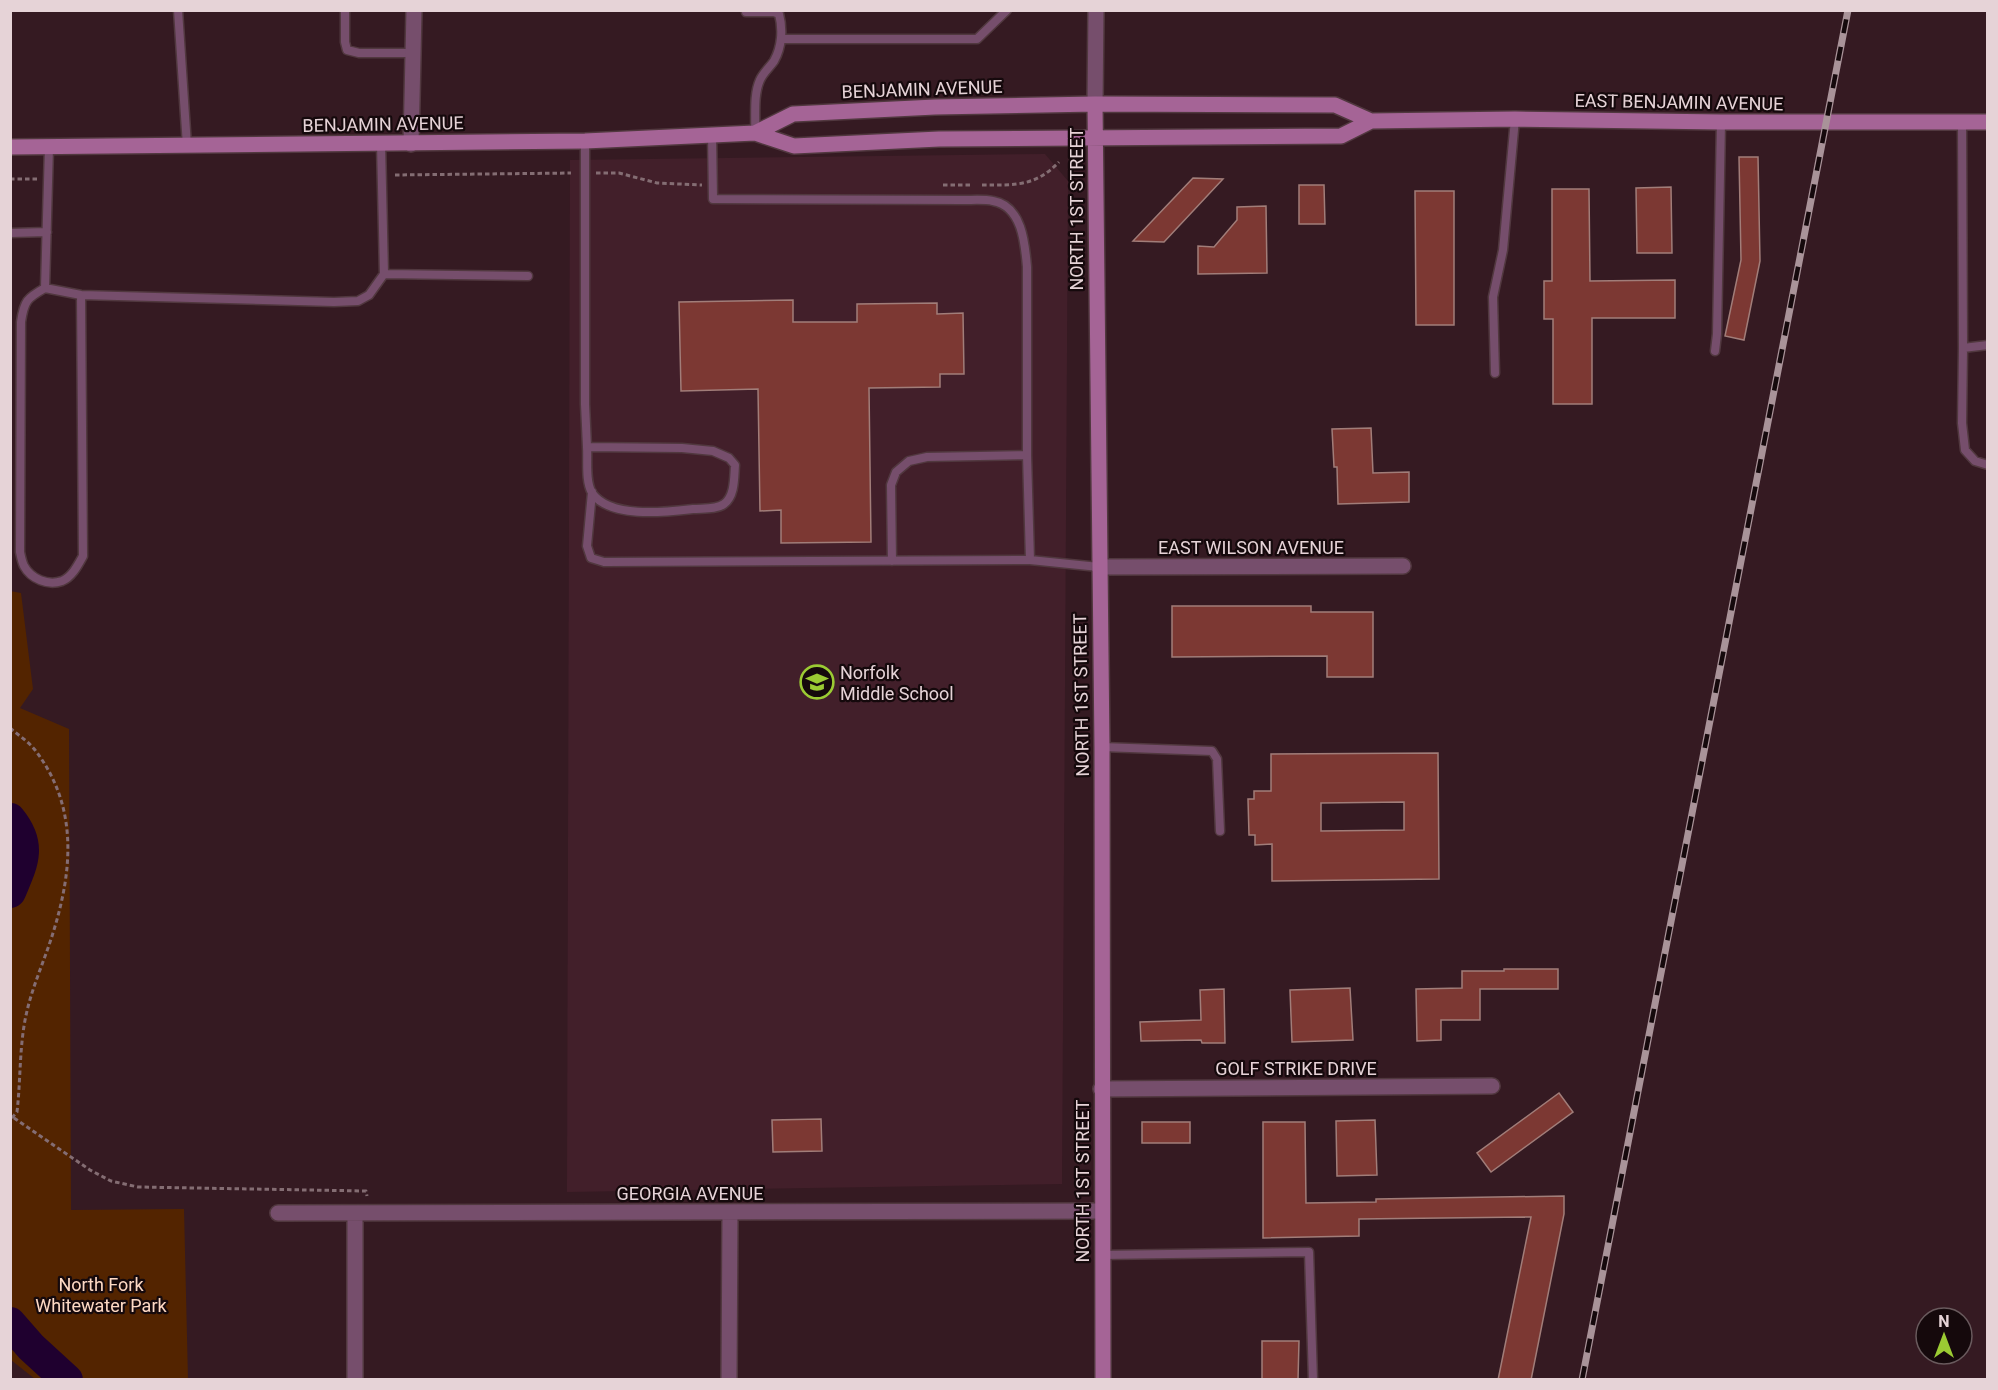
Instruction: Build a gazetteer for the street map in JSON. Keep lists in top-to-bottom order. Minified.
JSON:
{"streets":{"main road":["BENJAMIN AVENUE","EAST BENJAMIN AVENUE","NORTH 1ST STREET"],"street":["EAST WILSON AVENUE","GOLF STRIKE DRIVE","GEORGIA AVENUE"]},"crossings":[["BENJAMIN AVENUE","EAST BENJAMIN AVENUE"],["BENJAMIN AVENUE","NORTH 1ST STREET"],["EAST BENJAMIN AVENUE","NORTH 1ST STREET"],["NORTH 1ST STREET","EAST WILSON AVENUE"],["NORTH 1ST STREET","GOLF STRIKE DRIVE"],["NORTH 1ST STREET","GEORGIA AVENUE"]],"parks":["North Fork Whitewater Park"],"places":{"school or university":["Norfolk Middle School"]},"north":"top"}
